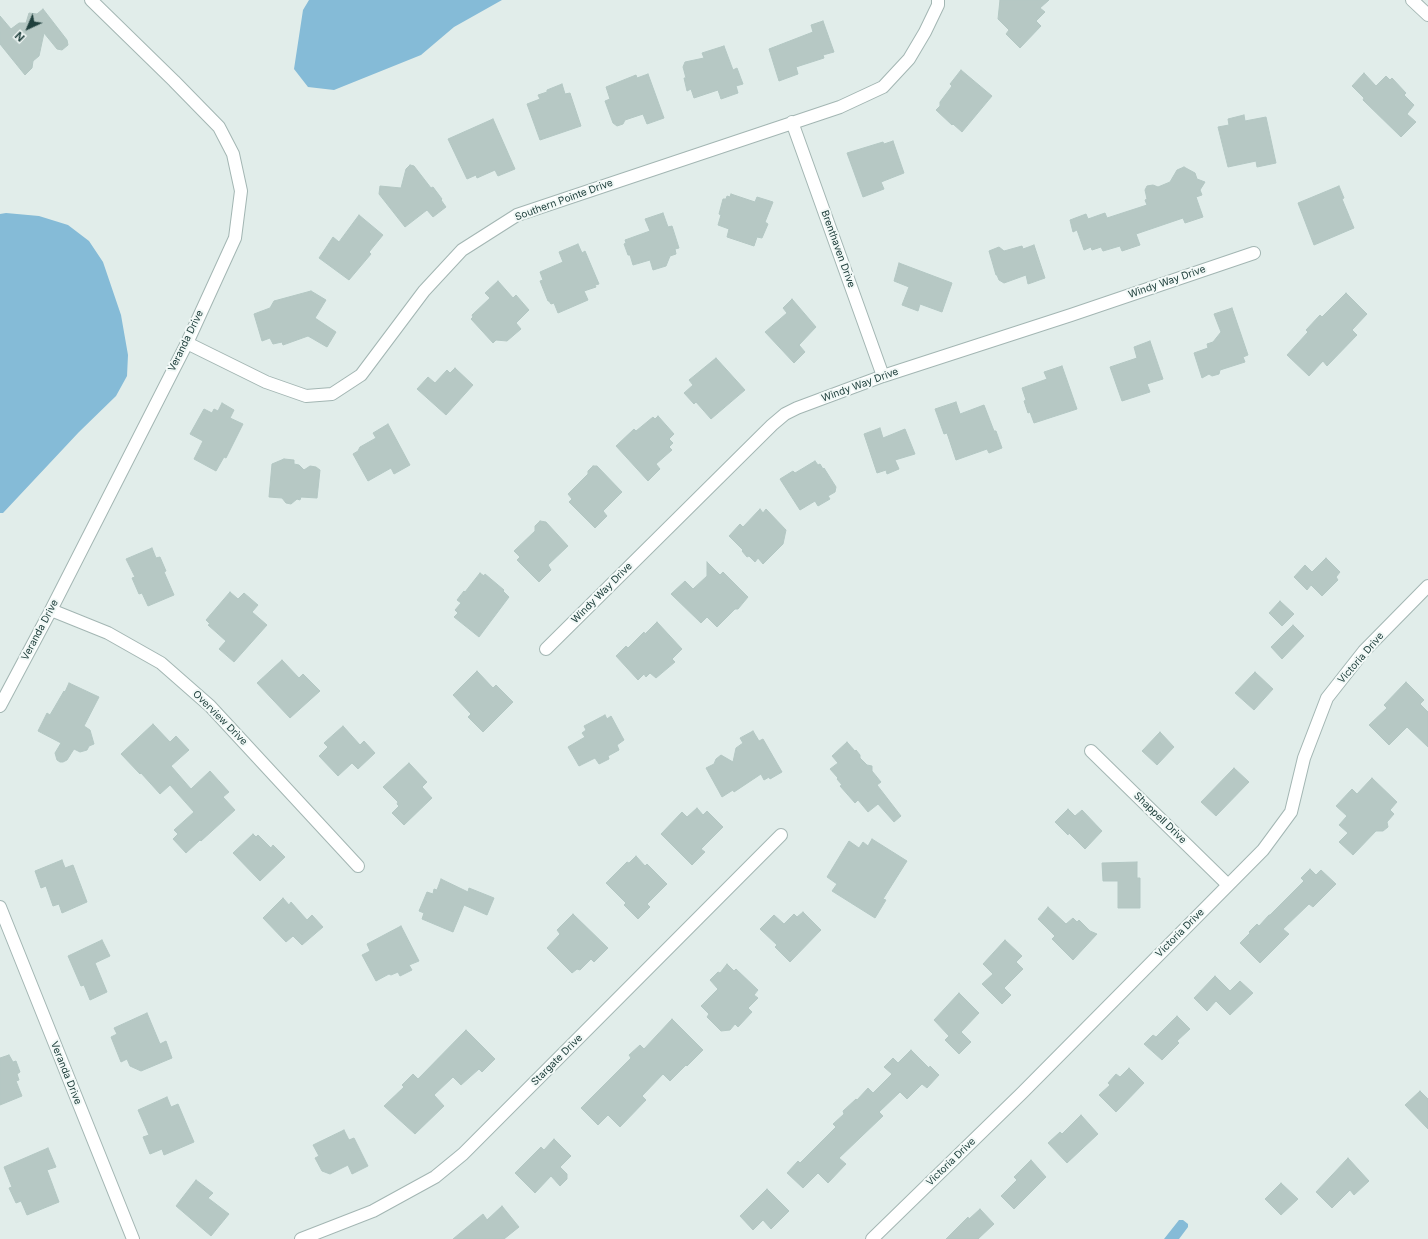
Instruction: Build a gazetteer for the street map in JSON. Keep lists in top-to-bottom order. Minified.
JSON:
{"streets":{"street":["Southern Pointe Drive","Brenthaven Drive","Windy Way Drive","Veranda Drive","Victoria Drive","Overview Drive","Shappell Drive","Stargate Drive"]},"crossings":[["Southern Pointe Drive","Brenthaven Drive"],["Southern Pointe Drive","Veranda Drive"],["Brenthaven Drive","Windy Way Drive"],["Veranda Drive","Overview Drive"],["Victoria Drive","Shappell Drive"]],"north":"bottom left"}
